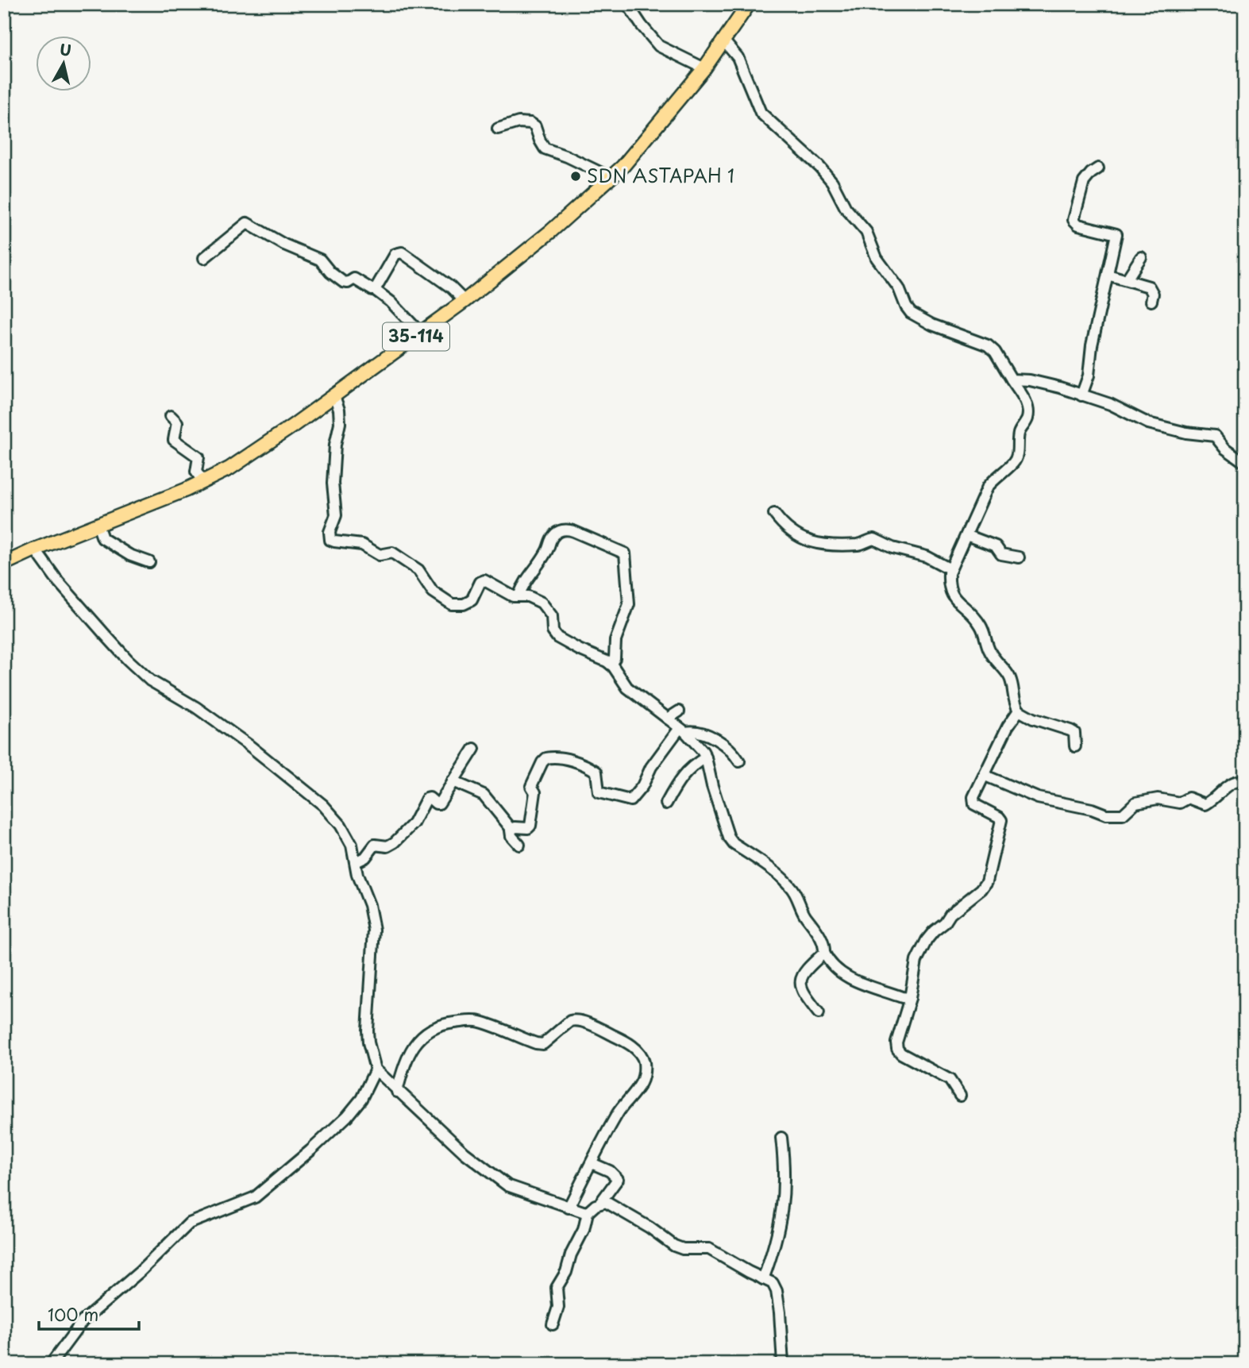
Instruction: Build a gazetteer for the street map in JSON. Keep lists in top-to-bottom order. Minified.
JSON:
{"streets":{"main road":["35-114"]},"places":["SDN ASTAPAH 1"],"scale_bar":"100 m","north":"top"}
